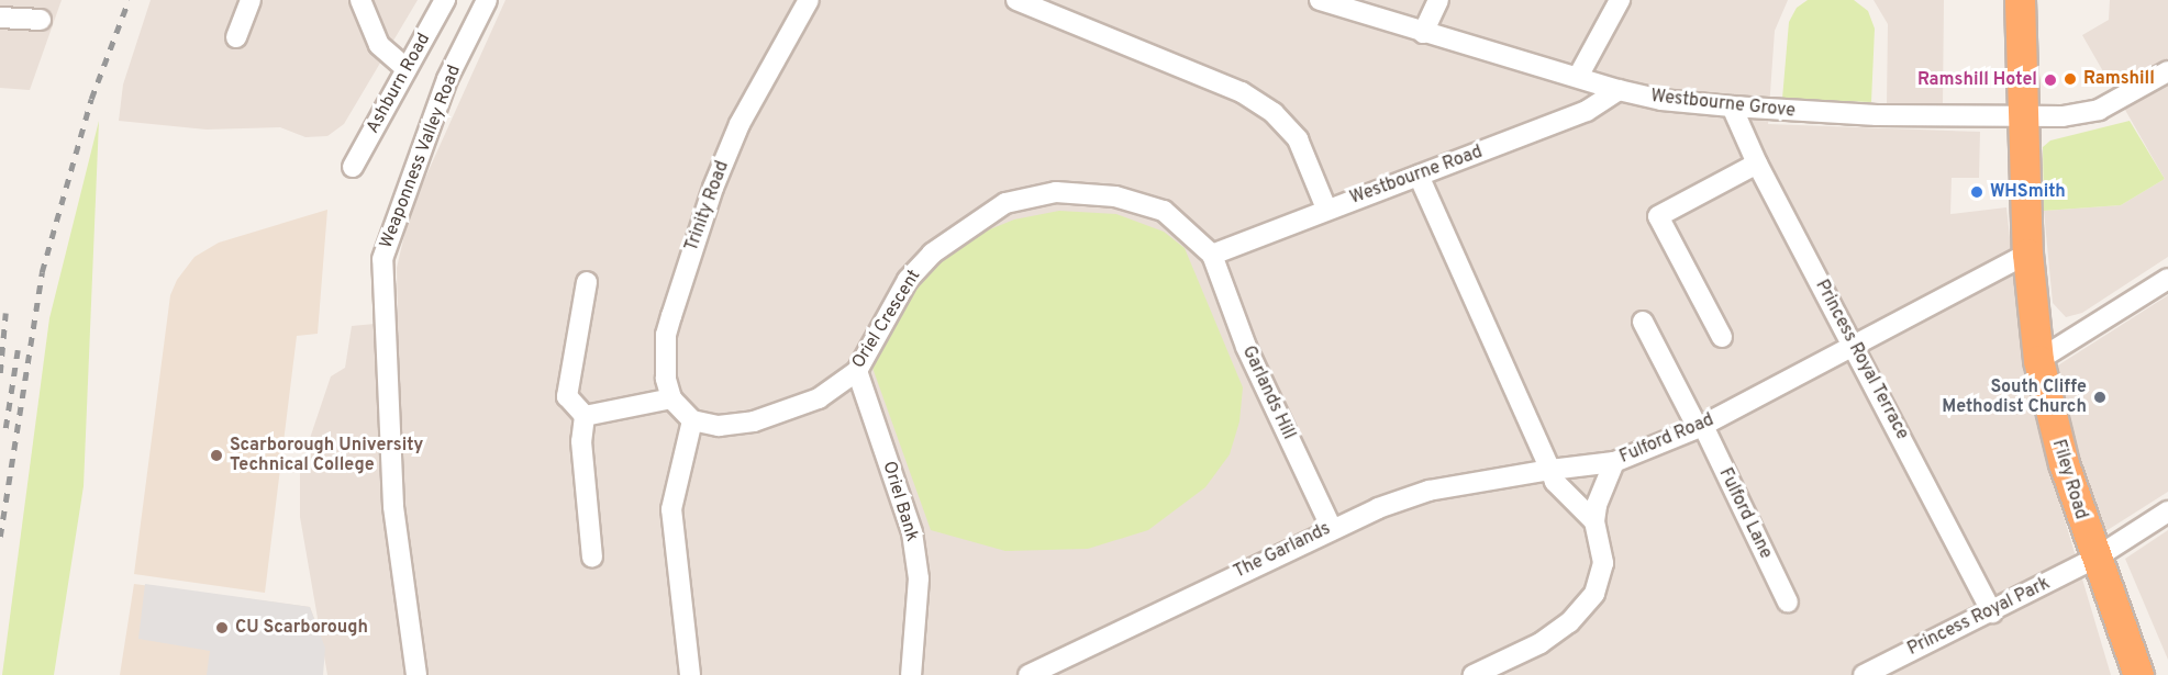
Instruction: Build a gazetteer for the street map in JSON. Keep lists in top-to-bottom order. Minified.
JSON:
{"streets":{"highway":["Filey Road"],"street":["Ashburn Road","Westbourne Grove","Weaponness Valley Road","Westbourne Road","Trinity Road","Oriel Crescent","Princess Royal Terrace","Garlands Hill","Fulford Road","Oriel Bank","Fulford Lane","The Garlands","Princess Royal Park"]},"crossings":[["Westbourne Grove","Westbourne Road"],["Westbourne Grove","Princess Royal Terrace"],["Westbourne Grove","Filey Road"],["Westbourne Road","Oriel Crescent"],["Westbourne Road","Garlands Hill"],["Oriel Crescent","Garlands Hill"],["Oriel Crescent","Oriel Bank"],["Princess Royal Terrace","Fulford Road"],["Princess Royal Terrace","Princess Royal Park"],["Garlands Hill","The Garlands"],["Fulford Road","Filey Road"],["Fulford Road","Fulford Lane"],["Fulford Road","The Garlands"],["Filey Road","Princess Royal Park"]],"places":["Ramshill","Ramshill Hotel","WHSmith","South Cliffe Methodist Church","Scarborough University Technical College","CU Scarborough"]}
